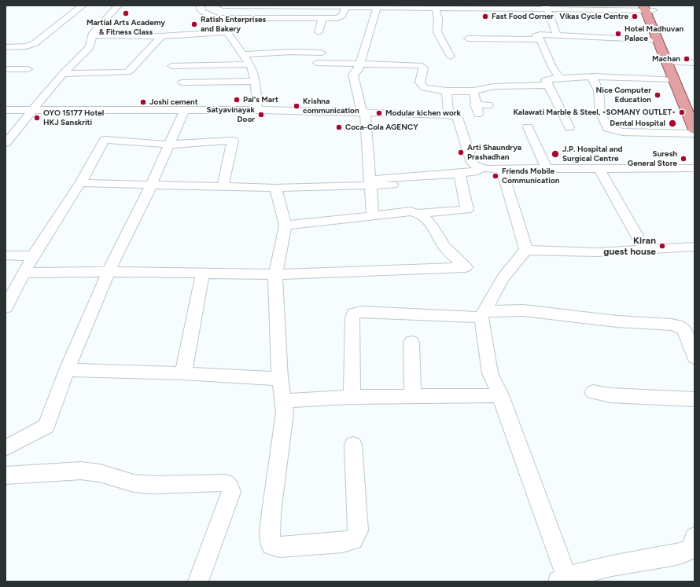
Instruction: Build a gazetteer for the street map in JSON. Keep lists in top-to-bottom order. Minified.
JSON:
{"places":["Martial Arts Academy & Fitness Class","Fast Food Corner","Vikas Cycle Centre","Ratish Enterprises and Bakery","Hotel Madhuvan Palace","Machan","Nice Computer Education","Pal's Mart","Joshi cement","Krishna communication","Kalawati Marble & Steel, •SOMANY OUTLET•","Modular kichen work","Satyavinayak Door","OYO 15177 Hotel HKJ Sanskriti","Dental Hospital","Coca-Cola AGENCY","Arti Shaundrya Prashadhan","J.P. Hospital and Surgical Centre","Suresh General Store","Friends Mobile Communication","Kiran guest house"]}
